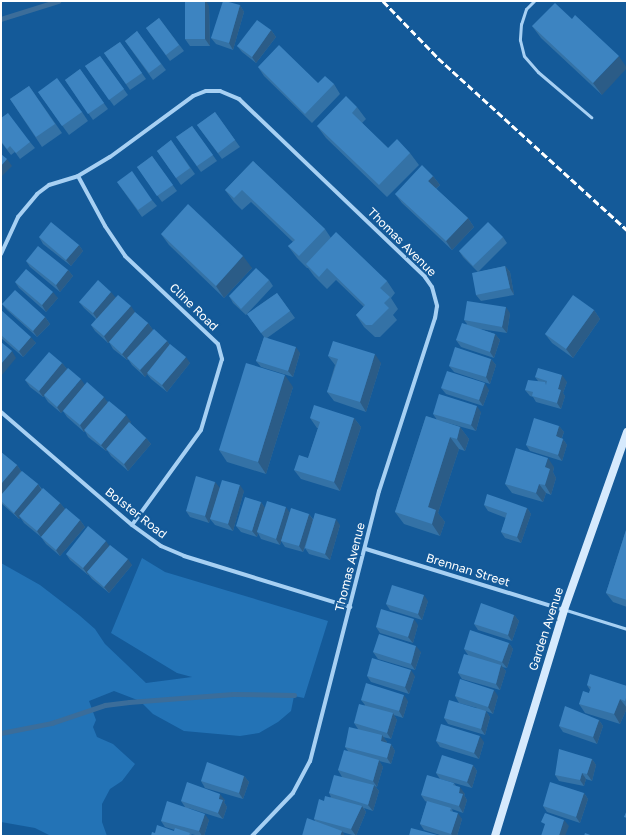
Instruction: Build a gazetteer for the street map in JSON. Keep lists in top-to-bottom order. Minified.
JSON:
{"streets":{"street":["Thomas Avenue","Cline Road","Bolster Road","Brennan Street","Garden Avenue"]},"crossings":[["Thomas Avenue","Cline Road"],["Thomas Avenue","Bolster Road"],["Thomas Avenue","Brennan Street"],["Cline Road","Bolster Road"],["Brennan Street","Garden Avenue"]]}
